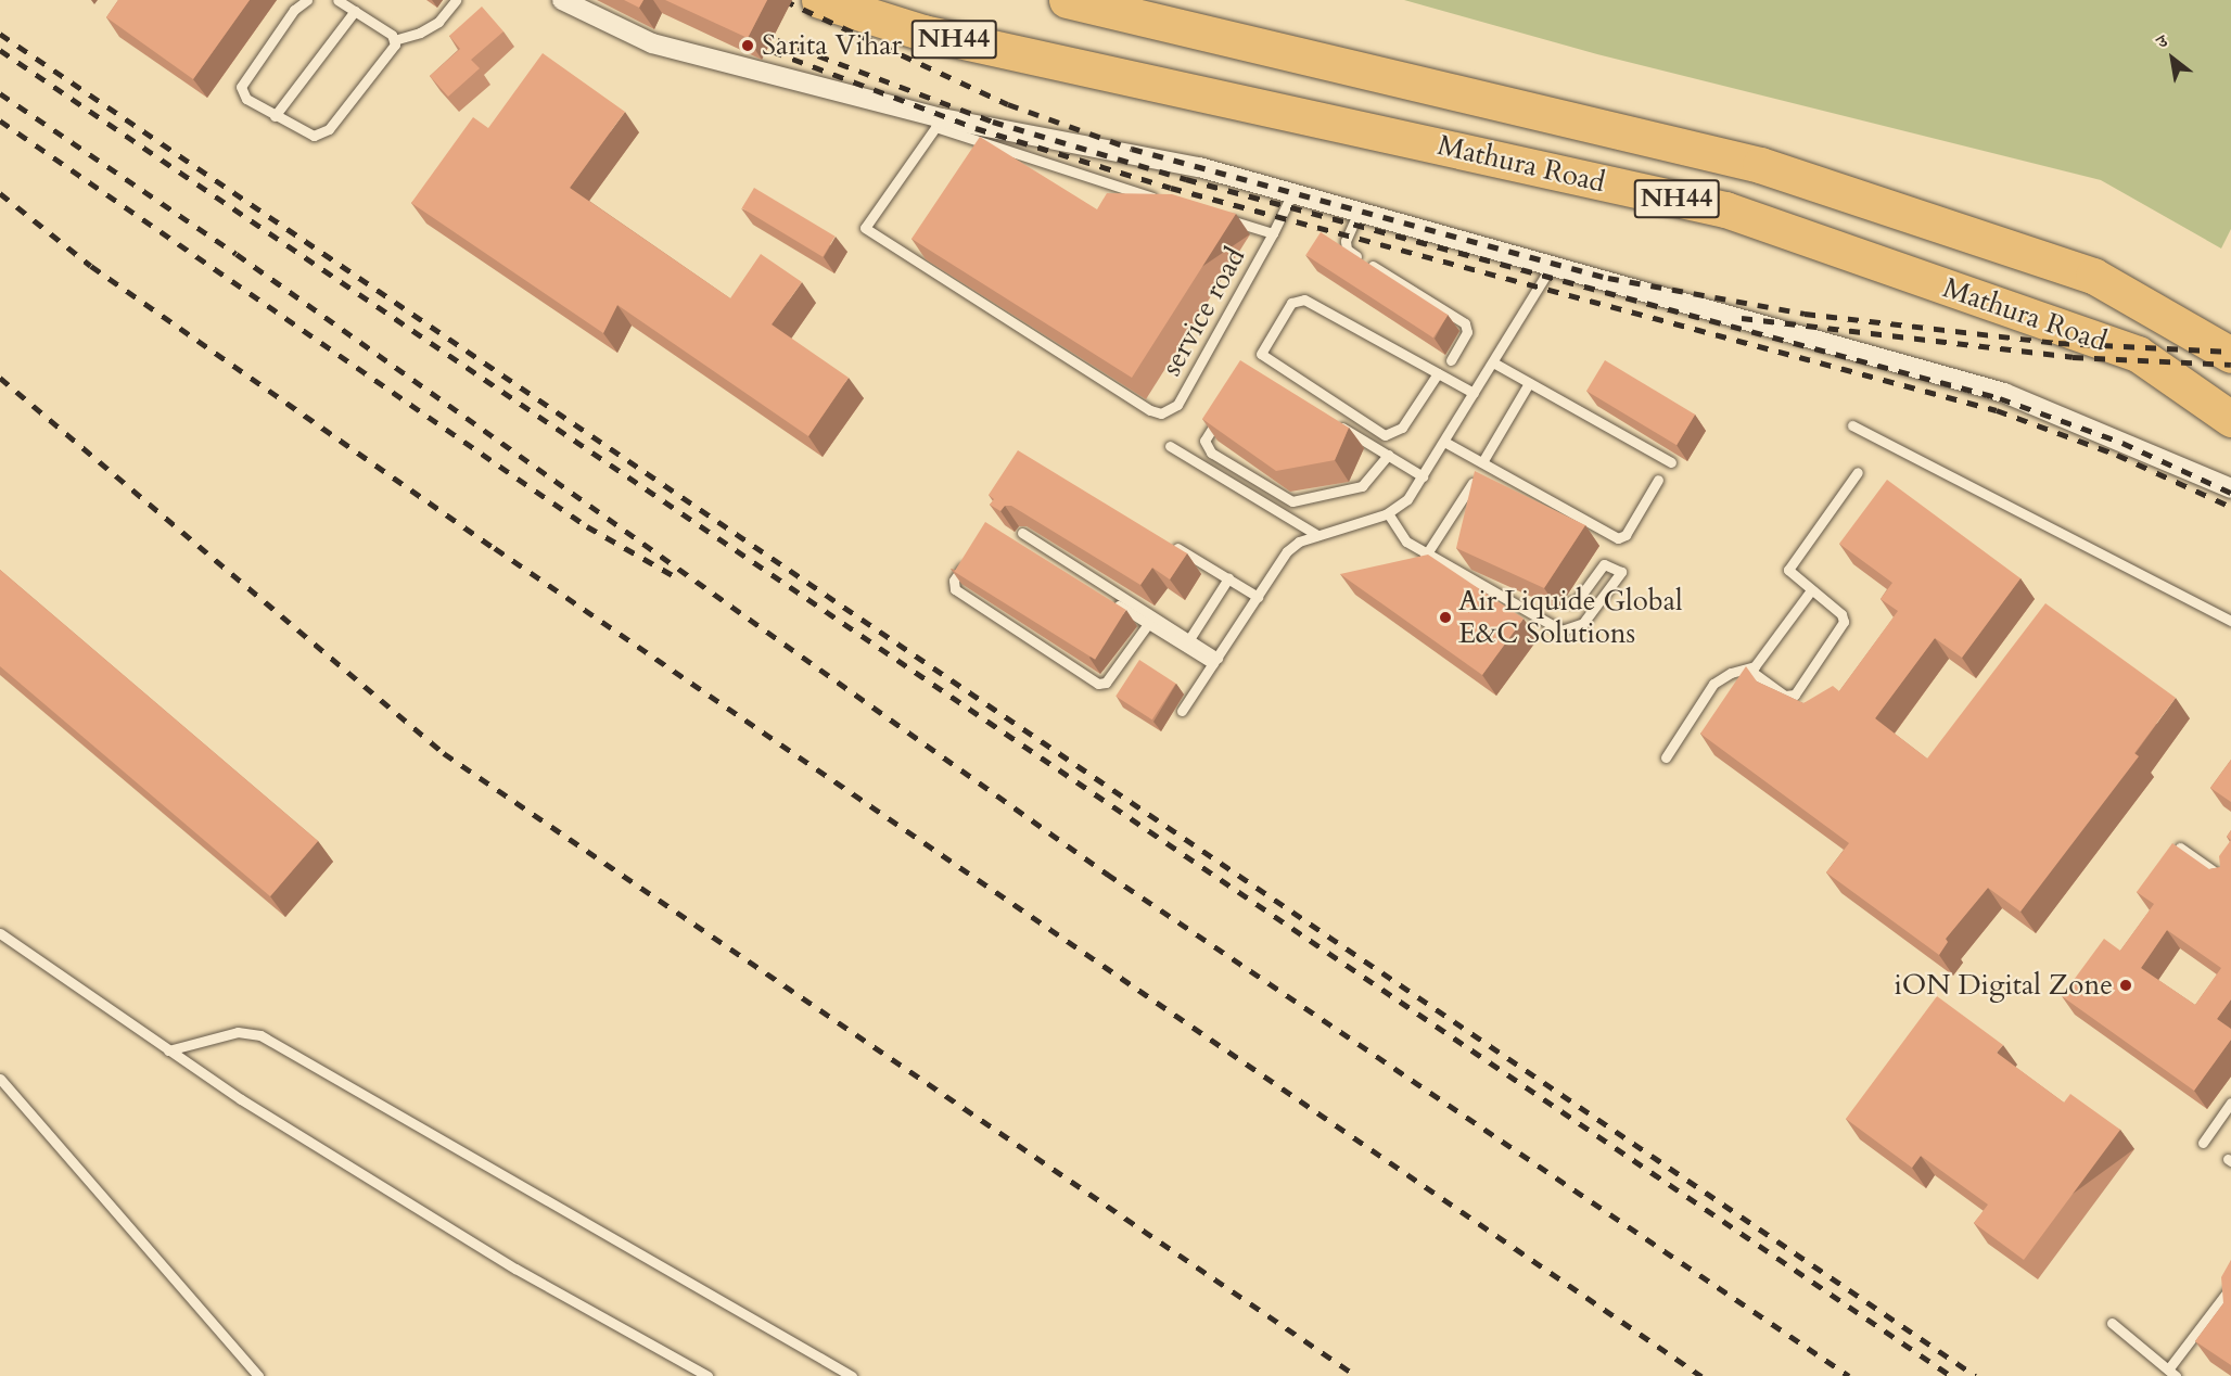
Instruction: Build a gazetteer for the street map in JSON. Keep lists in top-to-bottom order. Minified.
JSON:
{"streets":{"highway":["NH44","Mathura Road"],"lane":["service road"]},"places":["Sarita Vihar","Air Liquide Global E&C Solutions","iON Digital Zone"],"north":"top left"}
